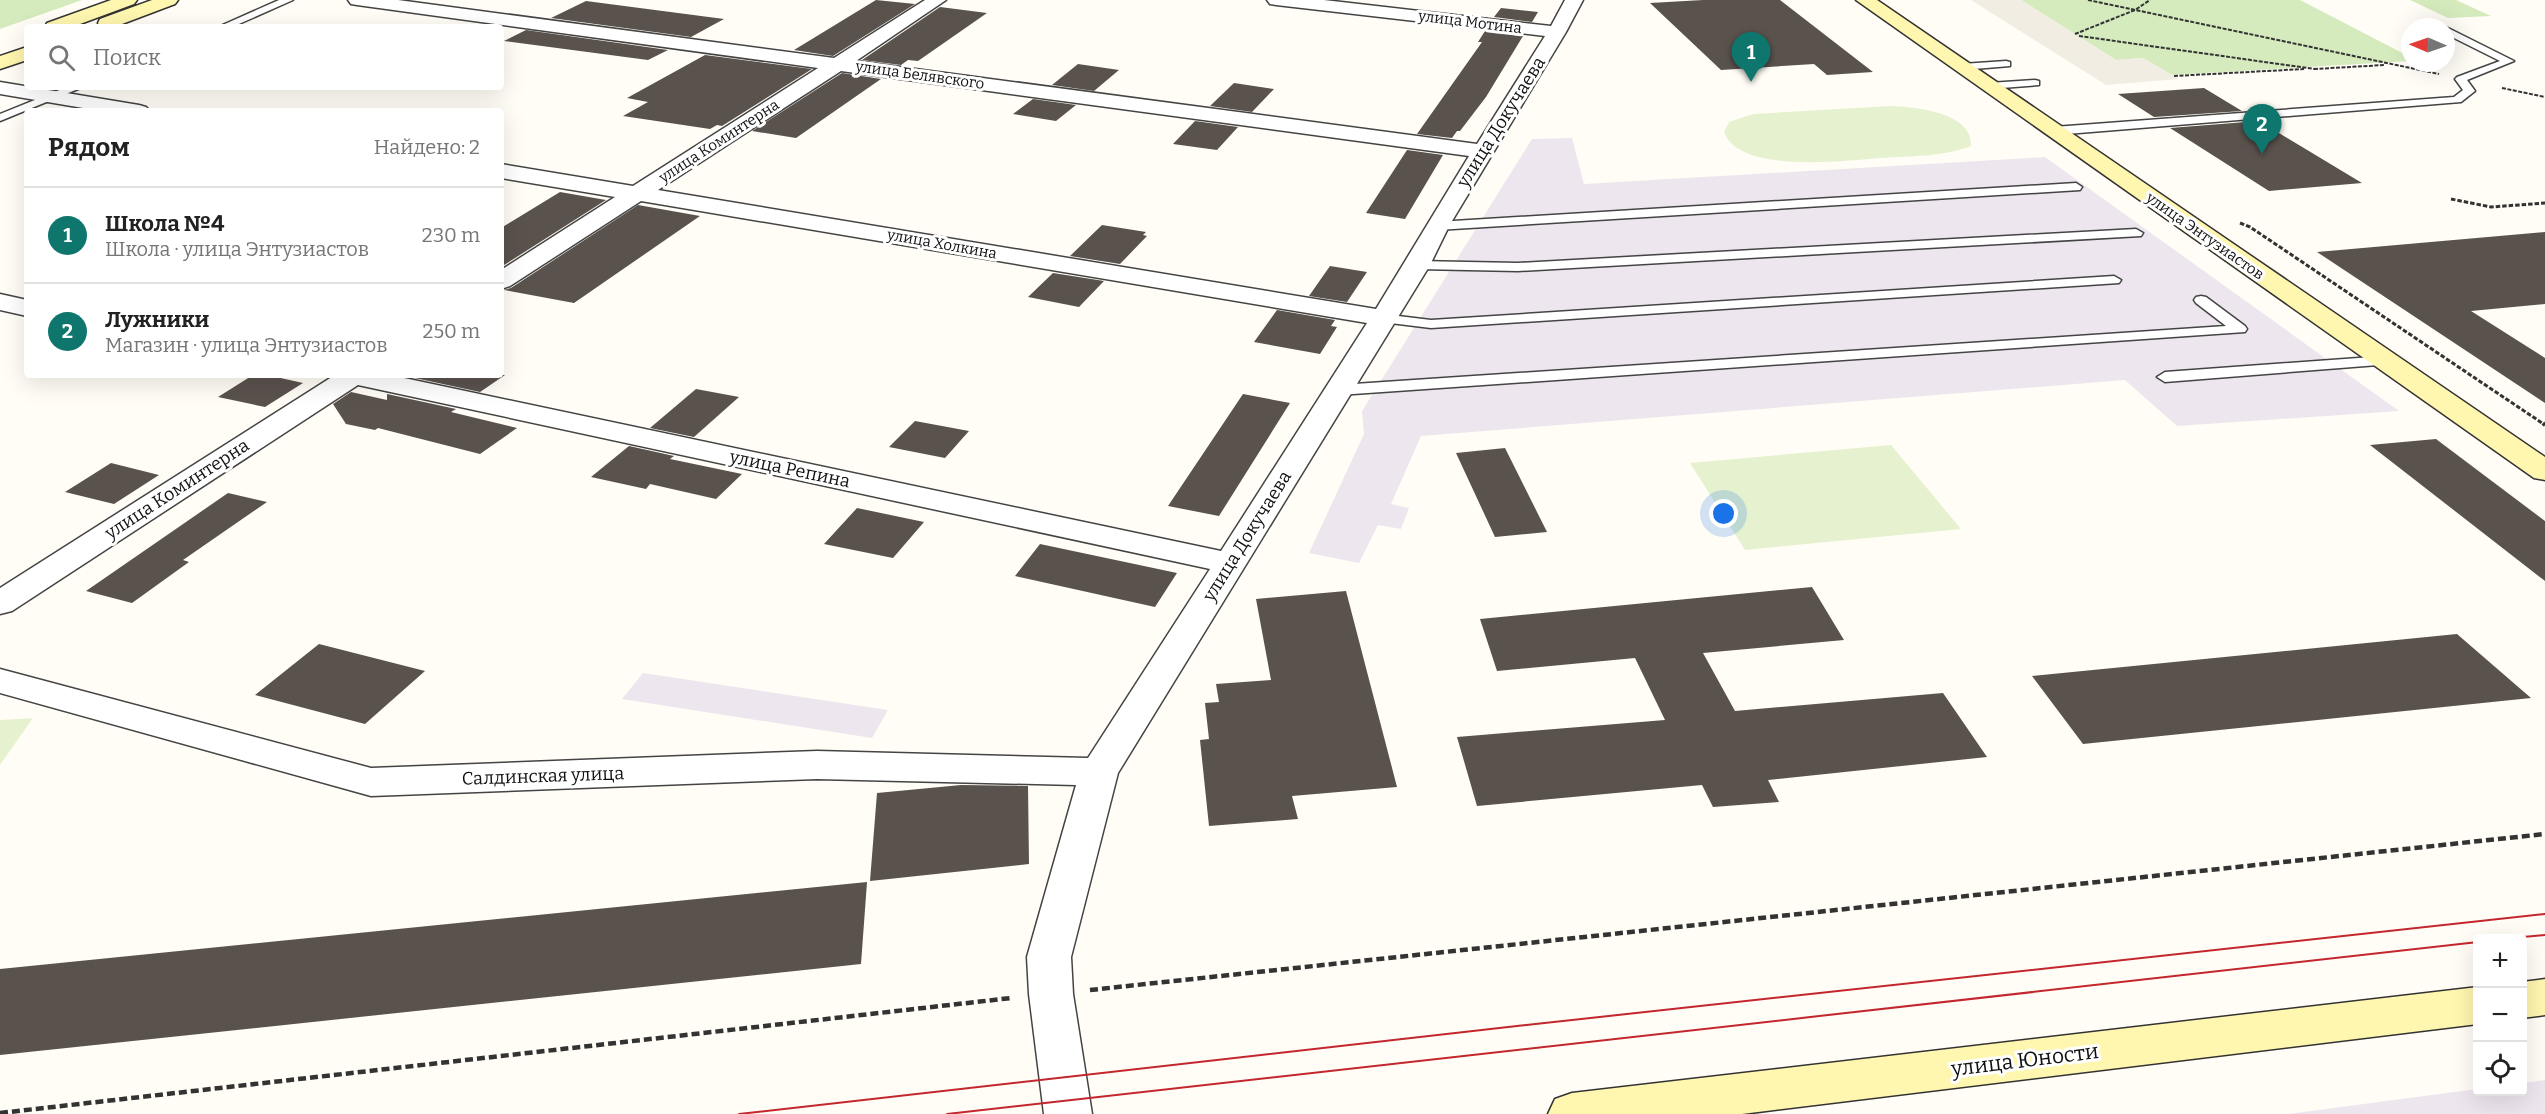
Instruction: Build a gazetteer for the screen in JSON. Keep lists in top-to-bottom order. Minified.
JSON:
{"streets":{"street":["улица Мотина","улица Белявского","улица Докучаева","улица Коминтерна","улица Энтузиастов","улица Холкина","улица Репина","Салдинская улица","улица Юности"]},"crossings":[["улица Мотина","улица Докучаева"],["улица Белявского","улица Докучаева"],["улица Белявского","улица Коминтерна"],["улица Докучаева","улица Холкина"],["улица Докучаева","улица Репина"],["улица Докучаева","Салдинская улица"],["улица Коминтерна","улица Холкина"]],"north":"left","page":{"search":"Поиск","pins":["1","2"],"heading":["Рядом","Найдено: 2"],"list":[{"mark":"1","name":"Школа №4","note":"Школа · улица Энтузиастов","value":"230 m"},{"mark":"2","name":"Лужники","note":"Магазин · улица Энтузиастов","value":"250 m"}],"map_buttons":["+","−"]}}
